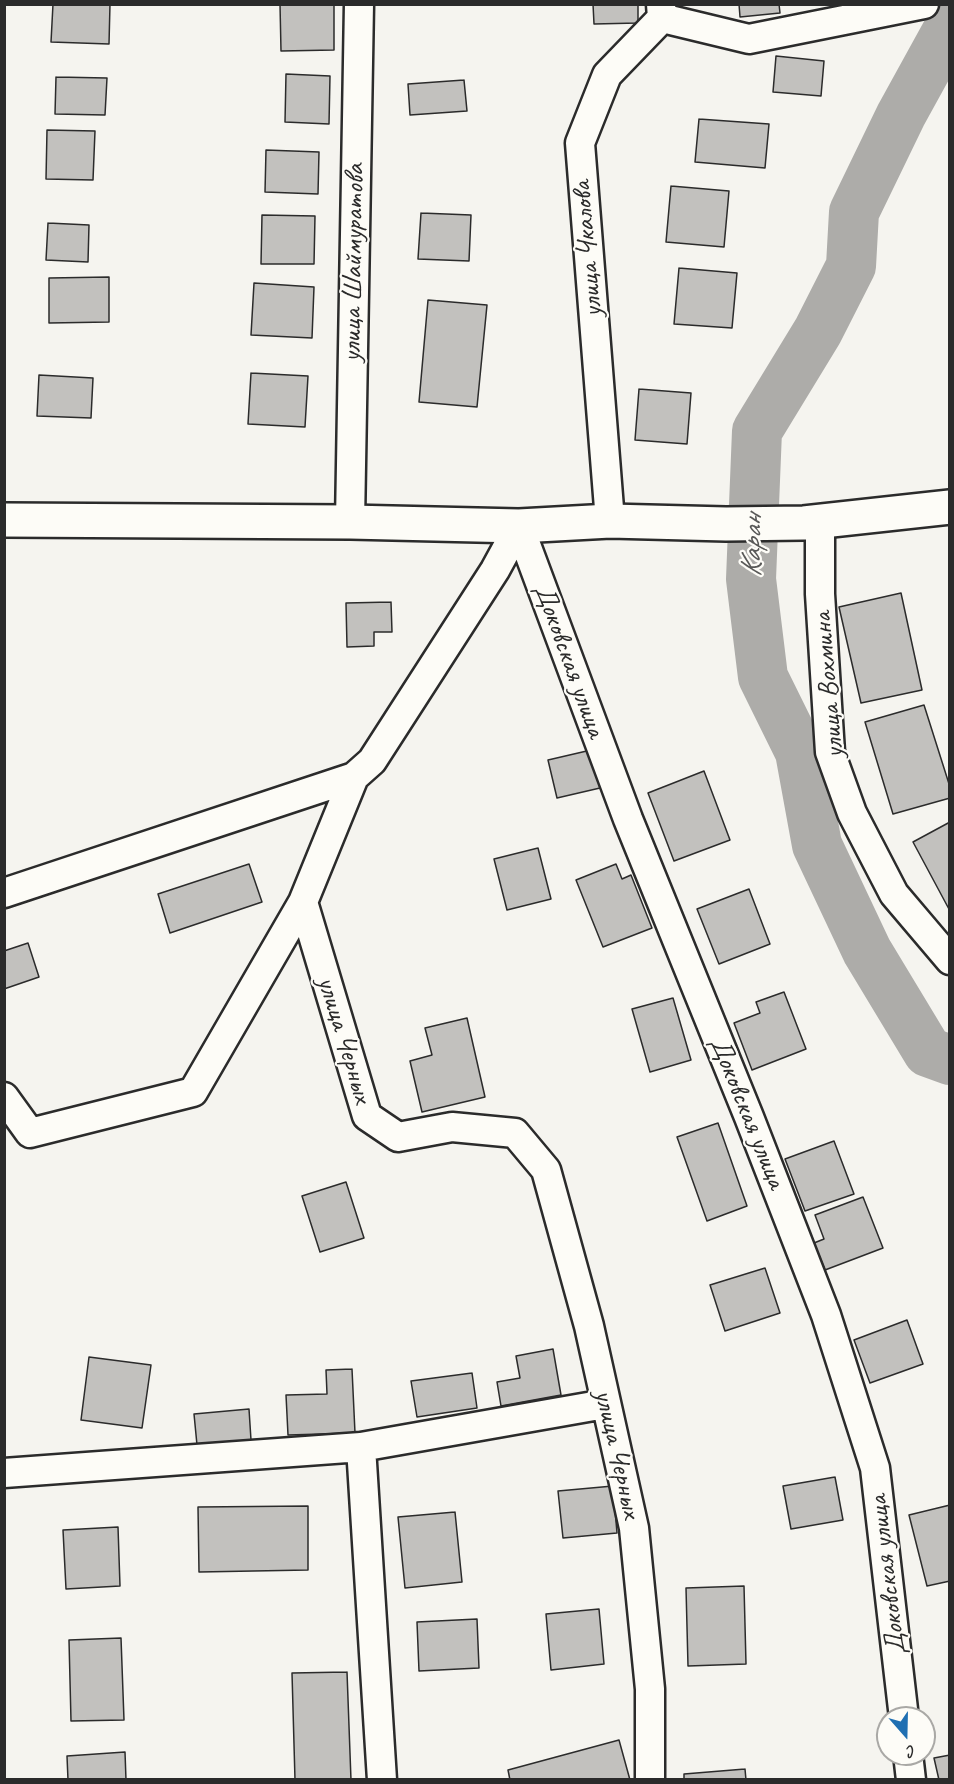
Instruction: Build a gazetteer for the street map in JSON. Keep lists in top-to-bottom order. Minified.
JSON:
{"streets":{"street":["улица Чкалова","улица Шаймуратова","Доковская улица","улица Вохмина","улица Черных"]},"water":["Каран"],"north":"bottom"}
